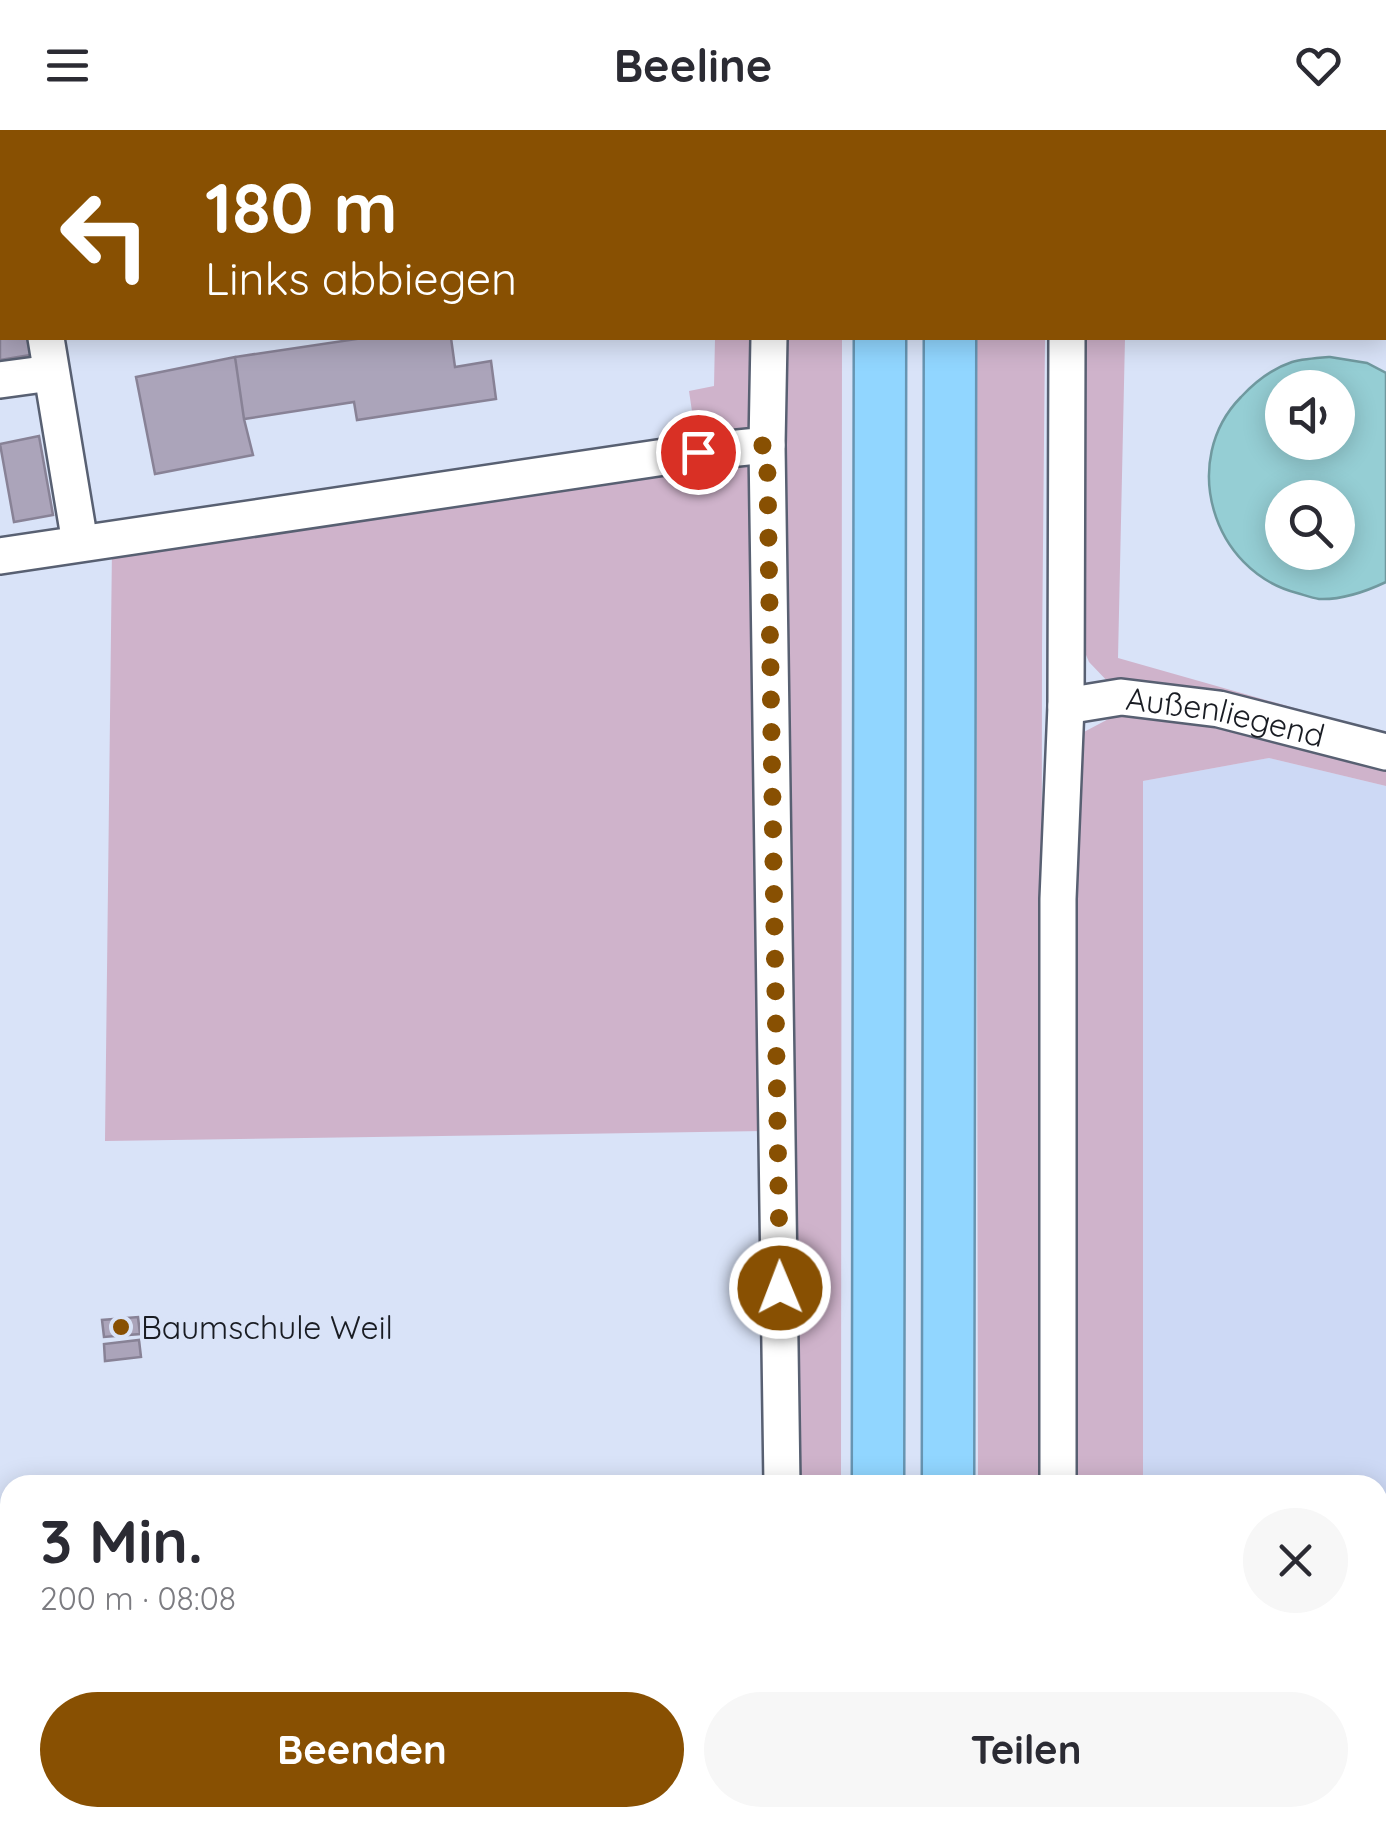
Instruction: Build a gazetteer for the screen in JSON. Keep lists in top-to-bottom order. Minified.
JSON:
{"streets":{"lane":["Außenliegend"]},"places":["Baumschule Weil"],"page":{"header":"Beeline","turn":["180 m","Links abbiegen"],"heading":["3 Min.","200 m · 08:08"],"buttons":["Beenden","Teilen"]}}
